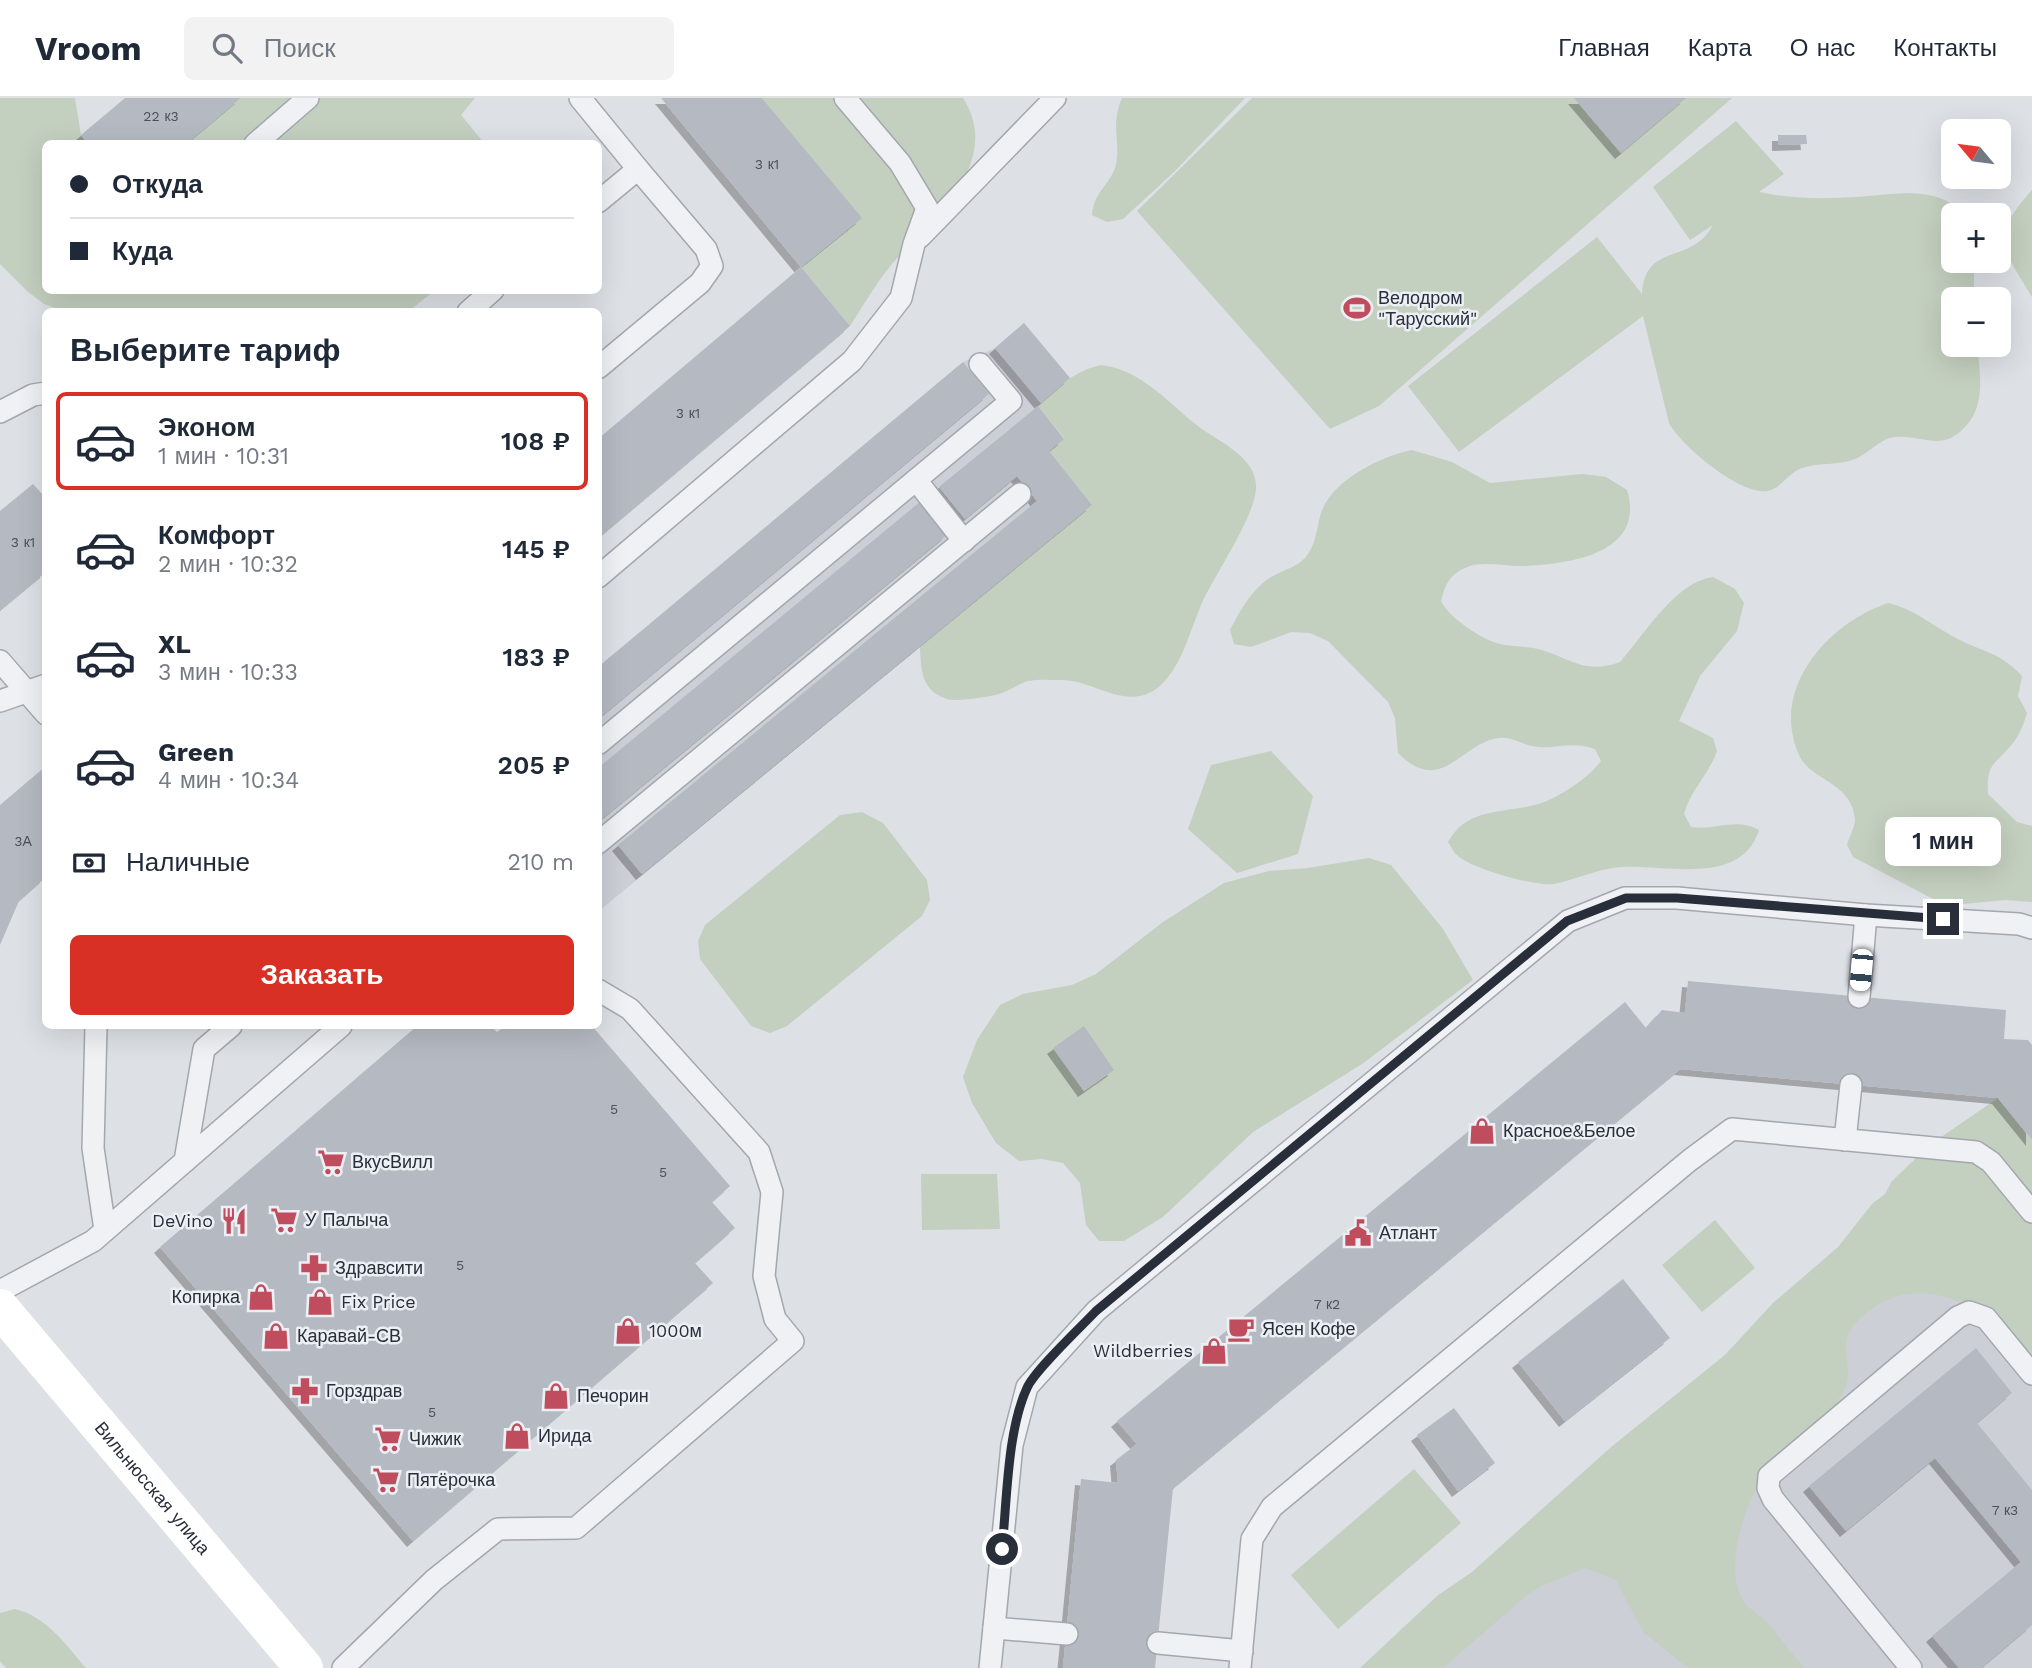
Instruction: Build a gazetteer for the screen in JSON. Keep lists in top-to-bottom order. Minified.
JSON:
{"streets":{"street":["Вильнюсская улица"]},"places":{"sports":["Велодром \"Тарусский\""],"shop":["Красное&Белое","Копирка","Fix Price","1000м","Каравай-СВ","Wildberries","Печорин","Ирида"],"supermarket":["ВкусВилл","У Палыча","Чижик","Пятёрочка"],"restaurant":["DeVino"],"public building":["Атлант"],"pharmacy":["Здравсити","Горздрав"],"cafe":["Ясен Кофе"]},"house_numbers":["22 к3","3 к1","3 к1","3 к1","3А","5","5","5","7 к2","5","7 к3"],"north":"top left","page":{"header":"Vroom","search":"Поиск","nav":["Главная","Карта","О нас","Контакты"],"map_buttons":["+","−"],"banner":["Откуда","Куда"],"heading":"Выберите тариф","list":[{"name":"Эконом","note":"1 мин · 10:31","value":"108 ₽"},{"name":"Комфорт","note":"2 мин · 10:32","value":"145 ₽"},{"name":"XL","note":"3 мин · 10:33","value":"183 ₽"},{"name":"Green","note":"4 мин · 10:34","value":"205 ₽"}],"bubble":"1 мин","pay":["Наличные","210 m"],"buttons":"Заказать"}}
